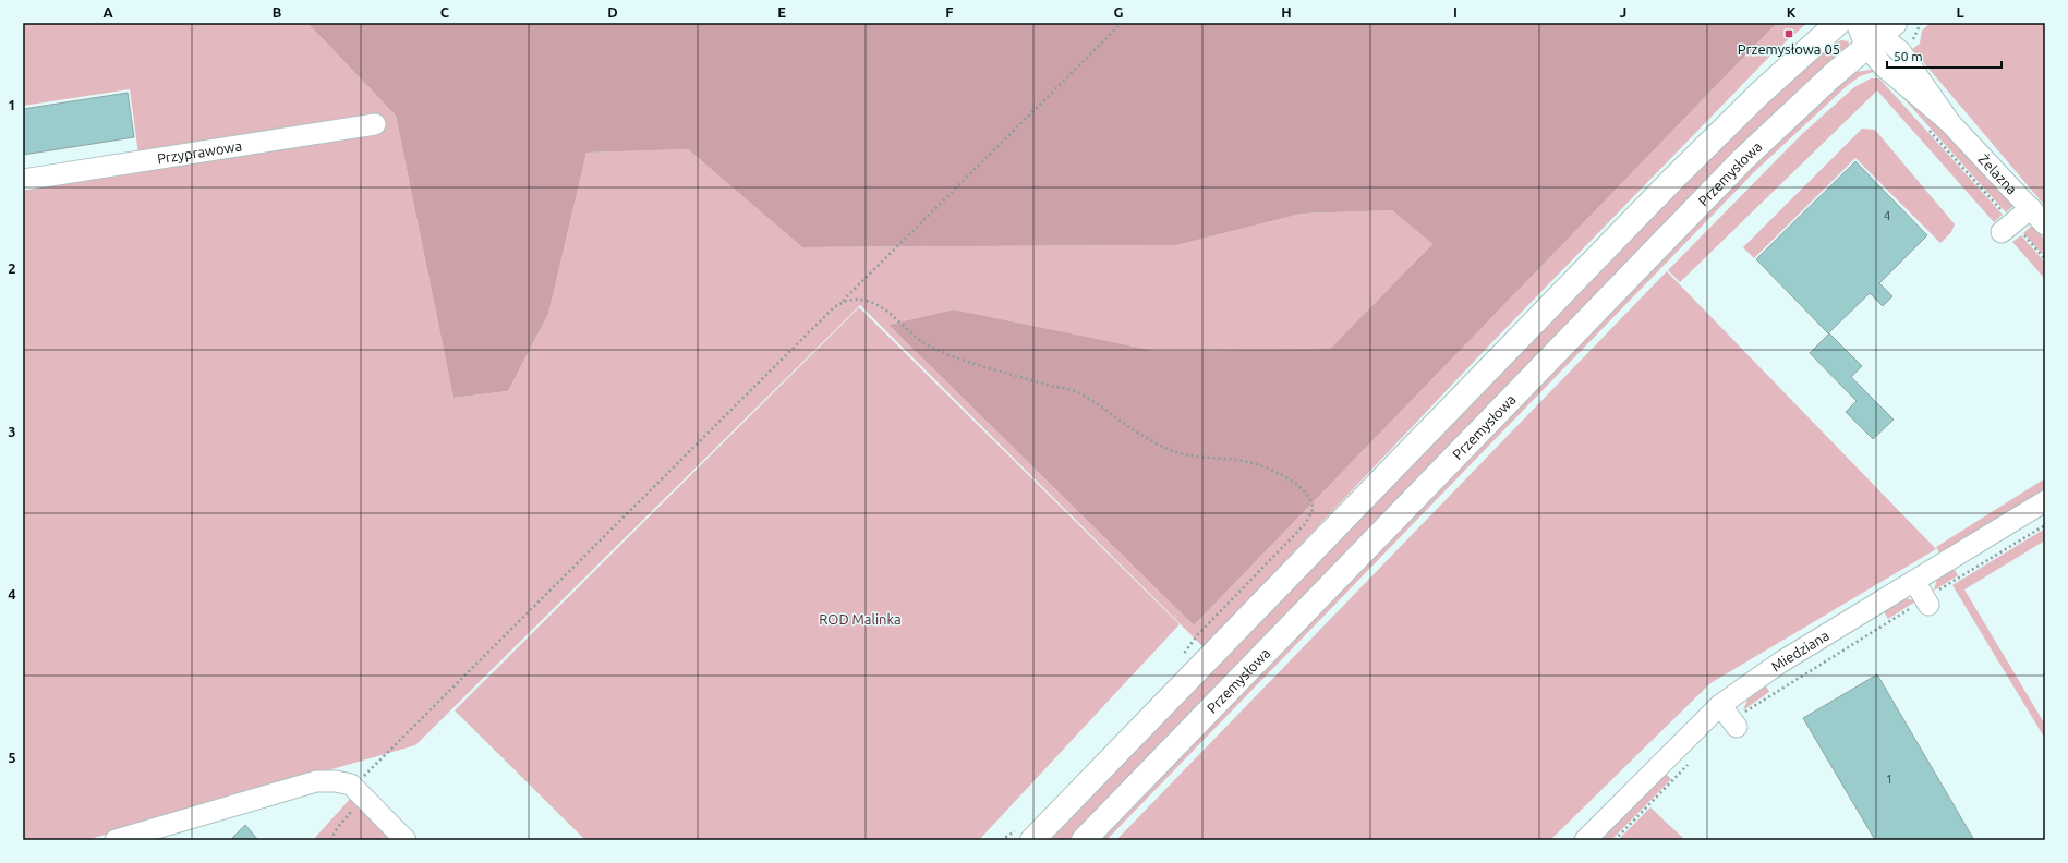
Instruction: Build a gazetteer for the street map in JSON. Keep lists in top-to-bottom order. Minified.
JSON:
{"streets":{"main road":["Przemysłowa"],"street":["Przyprawowa","Żelazna","Miedziana"]},"crossings":[["Przemysłowa","Żelazna"]],"parks":["ROD Malinka"],"places":{"transit":["Przemysłowa 05"]},"house_numbers":["4","1"],"scale_bar":"50 m","grid":{"columns":["A","B","C","D","E","F","G","H","I","J","K","L"],"rows":["1","2","3","4","5"]}}
